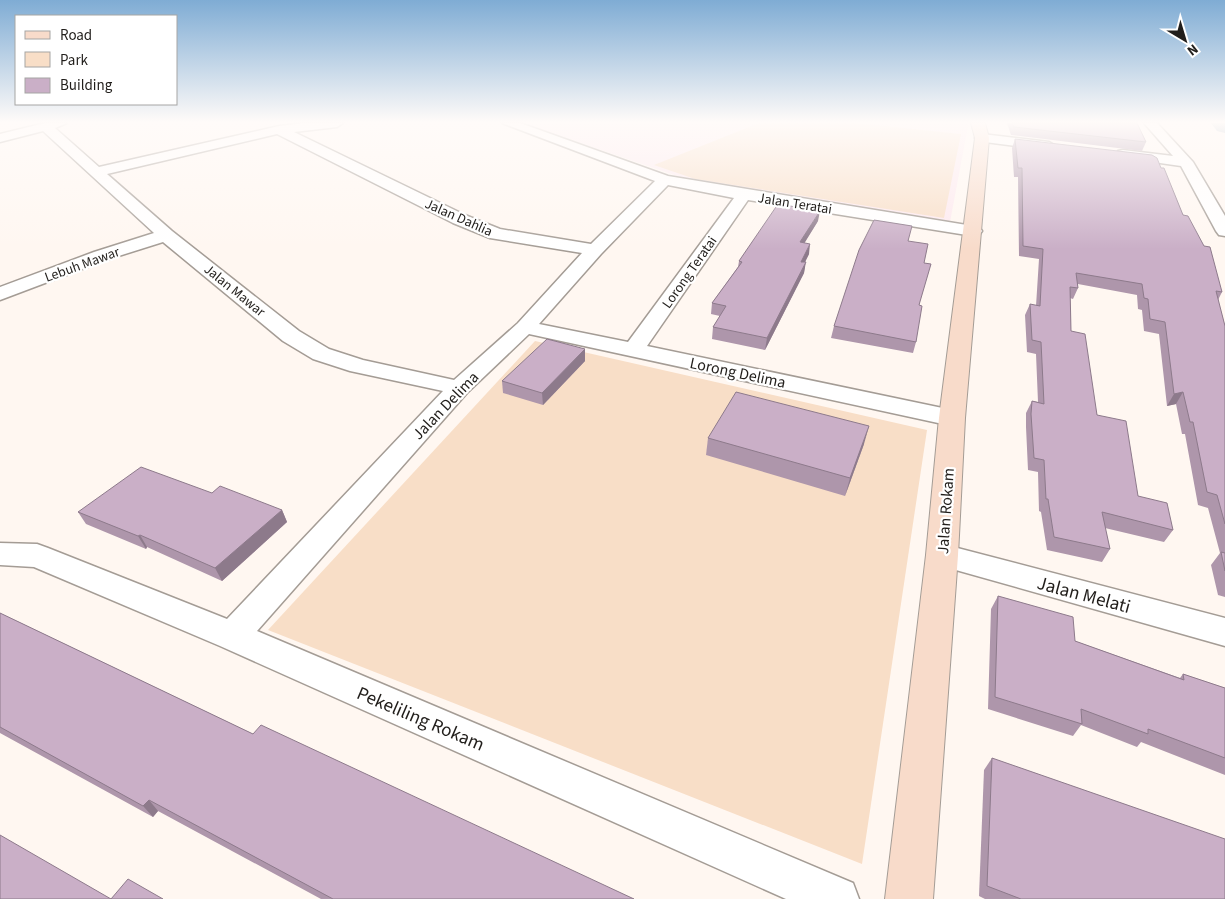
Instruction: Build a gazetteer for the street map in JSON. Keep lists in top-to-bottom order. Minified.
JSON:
{"streets":{"main road":["Jalan Rokam"],"street":["Jalan Teratai","Jalan Dahlia","Lebuh Mawar","Lorong Teratai","Jalan Mawar","Lorong Delima","Jalan Delima","Jalan Melati","Pekeliling Rokam"]},"crossings":[["Jalan Teratai","Lorong Teratai"],["Jalan Teratai","Jalan Delima"],["Jalan Teratai","Jalan Rokam"],["Jalan Dahlia","Jalan Delima"],["Lebuh Mawar","Jalan Mawar"],["Lorong Teratai","Lorong Delima"],["Jalan Mawar","Jalan Delima"],["Lorong Delima","Jalan Delima"],["Lorong Delima","Jalan Rokam"],["Jalan Delima","Pekeliling Rokam"],["Jalan Rokam","Jalan Melati"]],"legend":["Road","Park","Building"],"north":"bottom right"}
